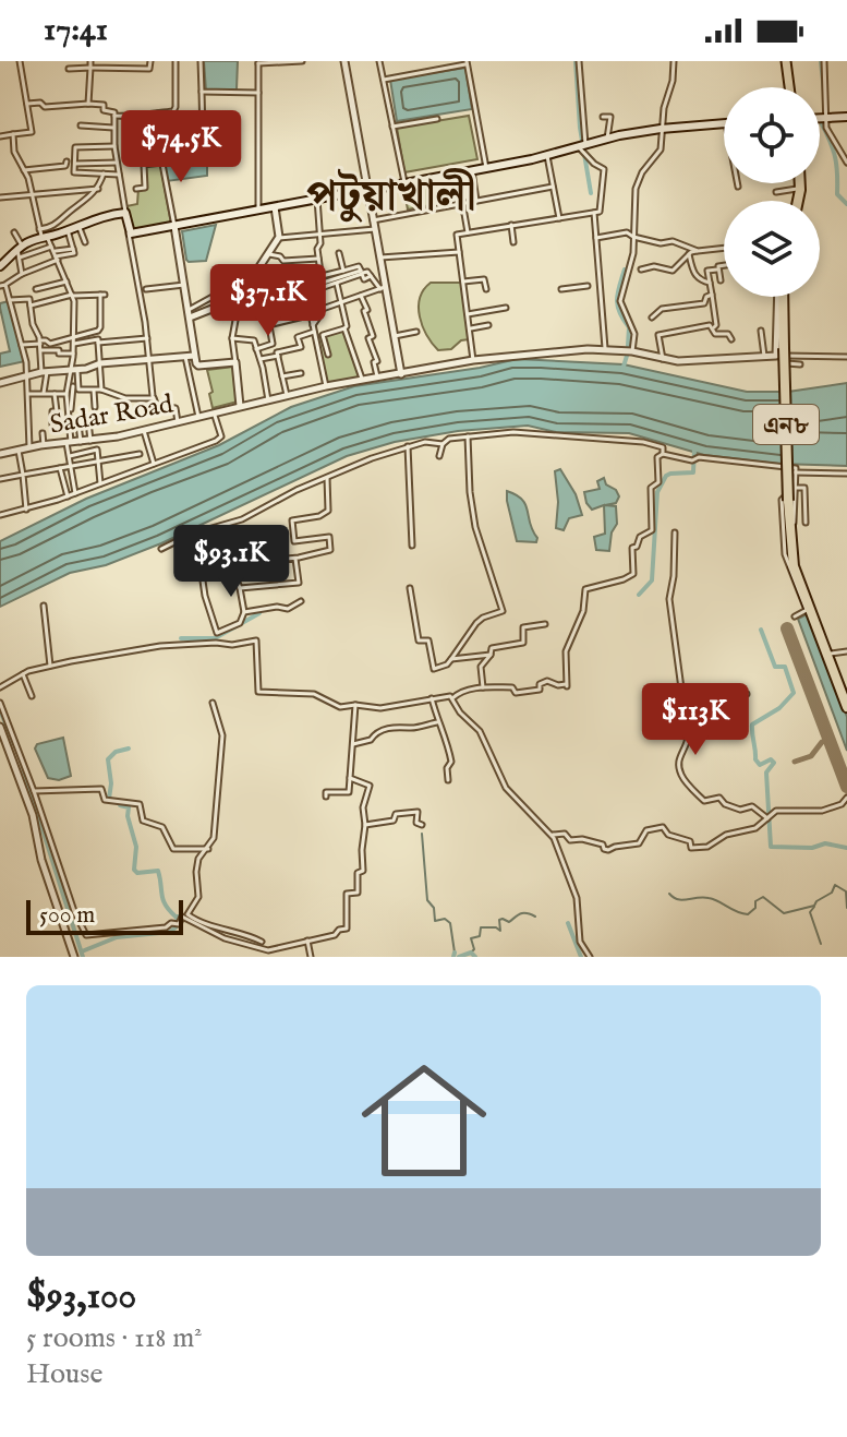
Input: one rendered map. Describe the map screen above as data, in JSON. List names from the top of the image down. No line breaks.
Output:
{"streets":{"highway":["এন৮"],"street":["Sadar Road"]},"crossings":[["Sadar Road","এন৮"]],"districts":["পটুয়াখালী"],"scale_bar":"500 m","page":{"status":"17:41","price":["$74.5K","$37.1K","$93.1K","$113K"],"scale":"500 m","list":[{"name":"$93,100","note":"5 rooms · 118 m² · House"}]}}
